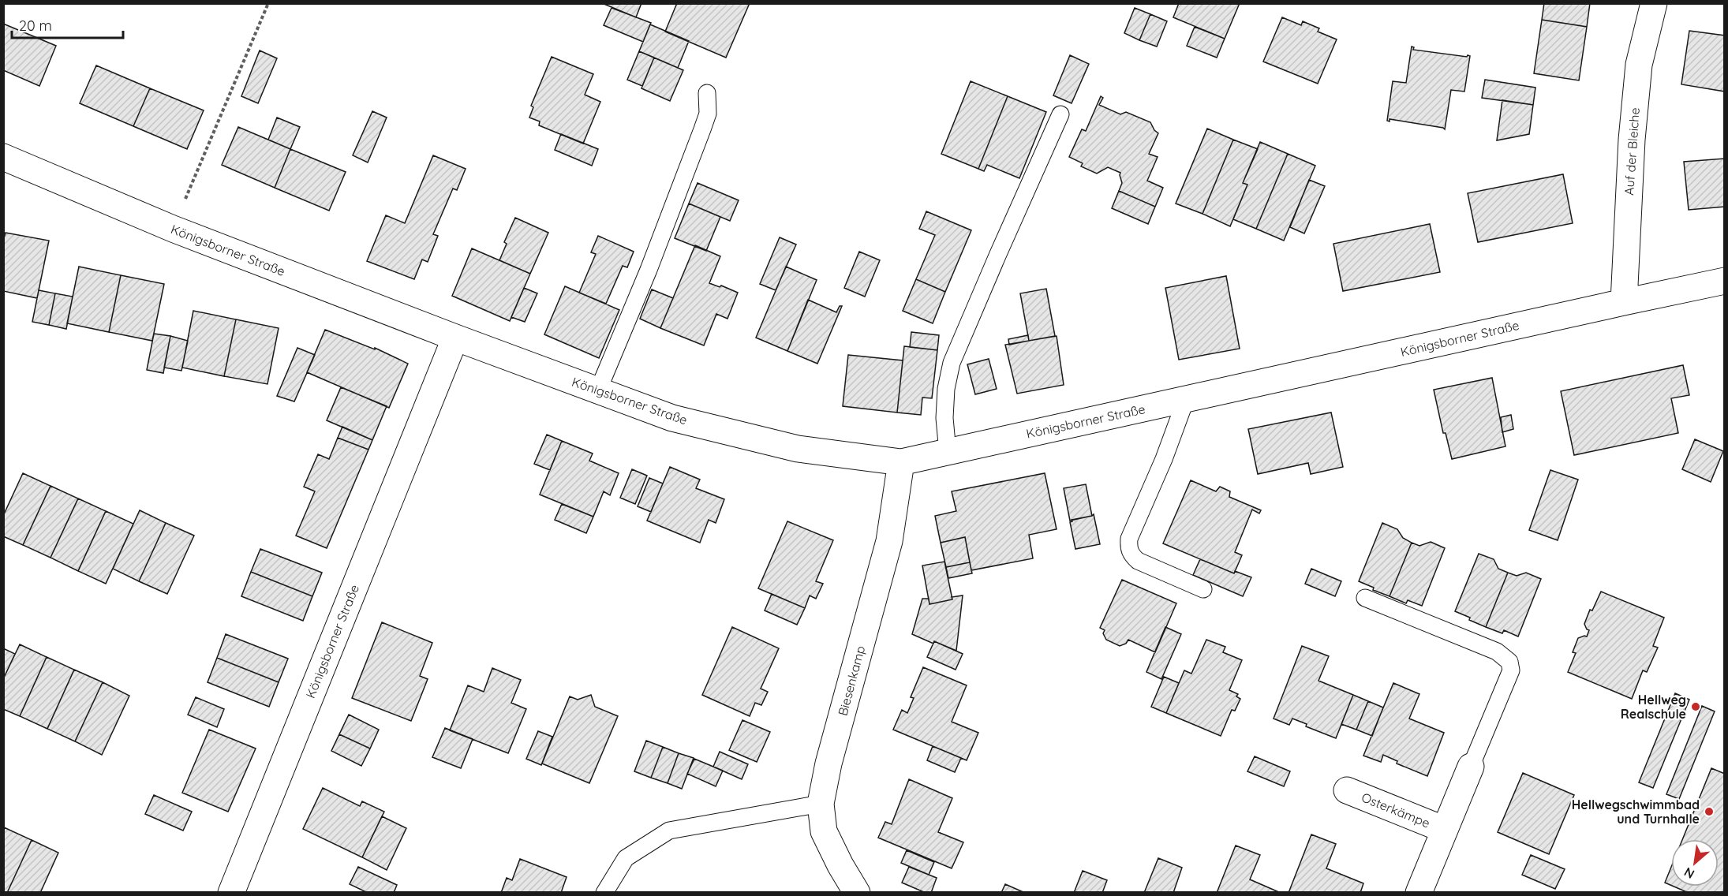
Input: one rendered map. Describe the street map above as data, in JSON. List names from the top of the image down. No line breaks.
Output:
{"streets":{"street":["Auf der Bleiche","Königsborner Straße","Biesenkamp","Osterkämpe"]},"crossings":[["Auf der Bleiche","Königsborner Straße"],["Königsborner Straße","Biesenkamp"]],"places":["Hellweg Realschule","Hellwegschwimmbad und Turnhalle"],"scale_bar":"20 m","north":"bottom left"}
